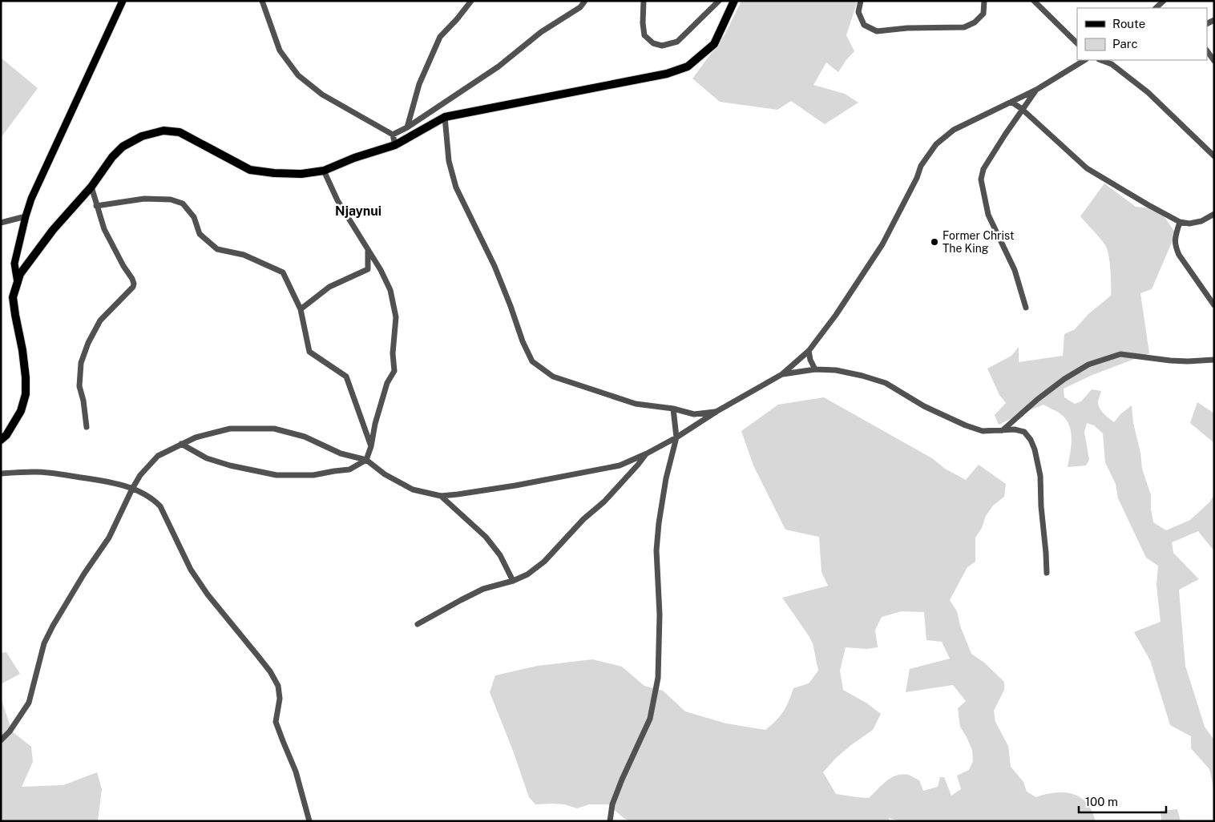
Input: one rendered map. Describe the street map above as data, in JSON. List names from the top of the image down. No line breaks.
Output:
{"districts":["Njaynui"],"places":["Former Christ The King"],"legend":["Route","Parc"],"scale_bar":"100 m"}
